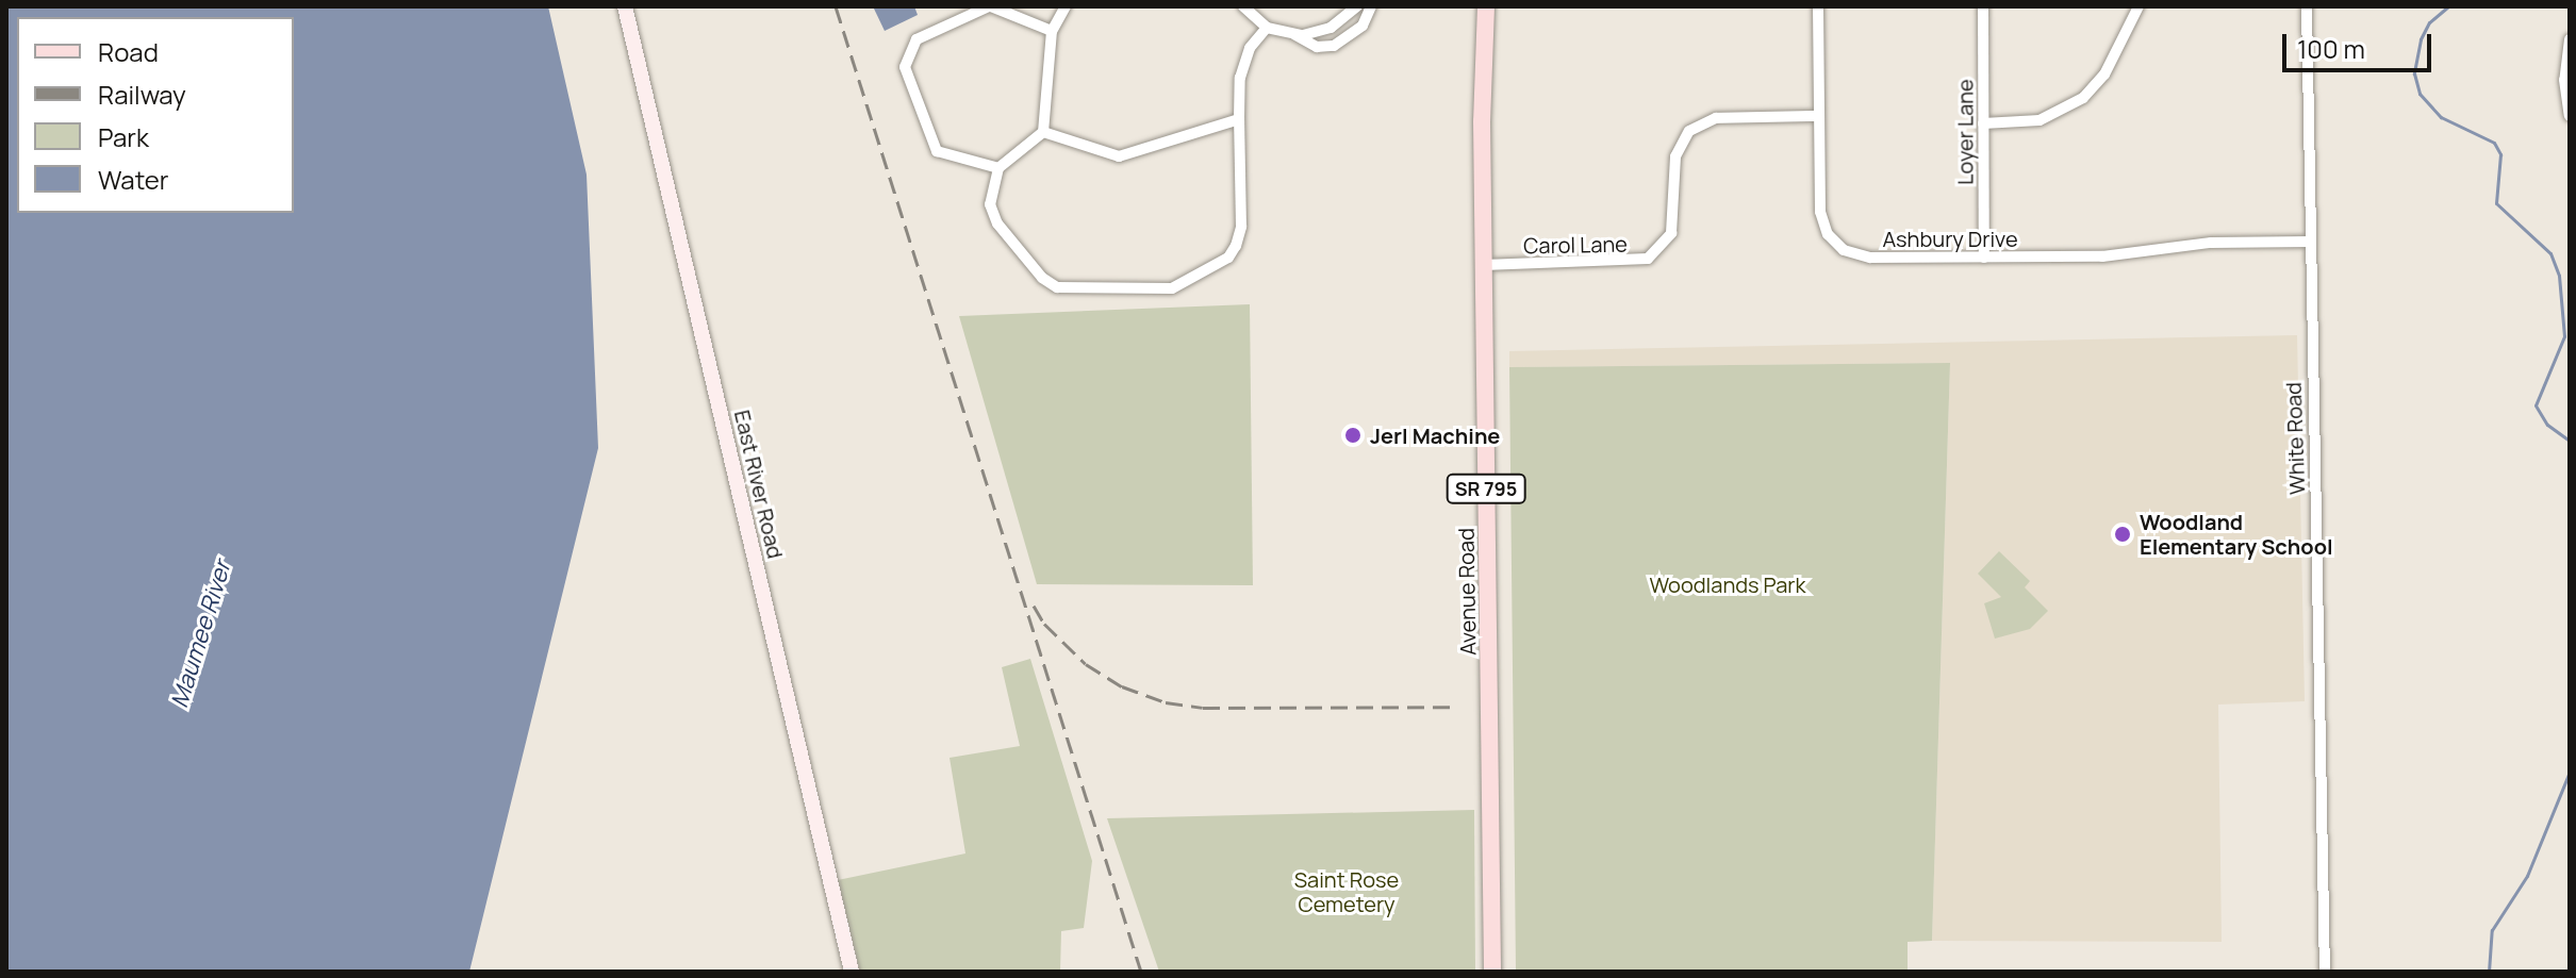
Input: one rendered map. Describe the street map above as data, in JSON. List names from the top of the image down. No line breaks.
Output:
{"streets":{"main road":["East River Road","SR 795","Avenue Road"],"street":["Loyer Lane","Ashbury Drive","Carol Lane","White Road"]},"crossings":[["Loyer Lane","Ashbury Drive"],["Ashbury Drive","Carol Lane"],["Ashbury Drive","White Road"],["Carol Lane","Avenue Road"]],"water":["Maumee River"],"parks":["Woodlands Park","Saint Rose Cemetery"],"places":["Jerl Machine","Woodland Elementary School"],"legend":["Road","Railway","Park","Water"],"scale_bar":"100 m"}
